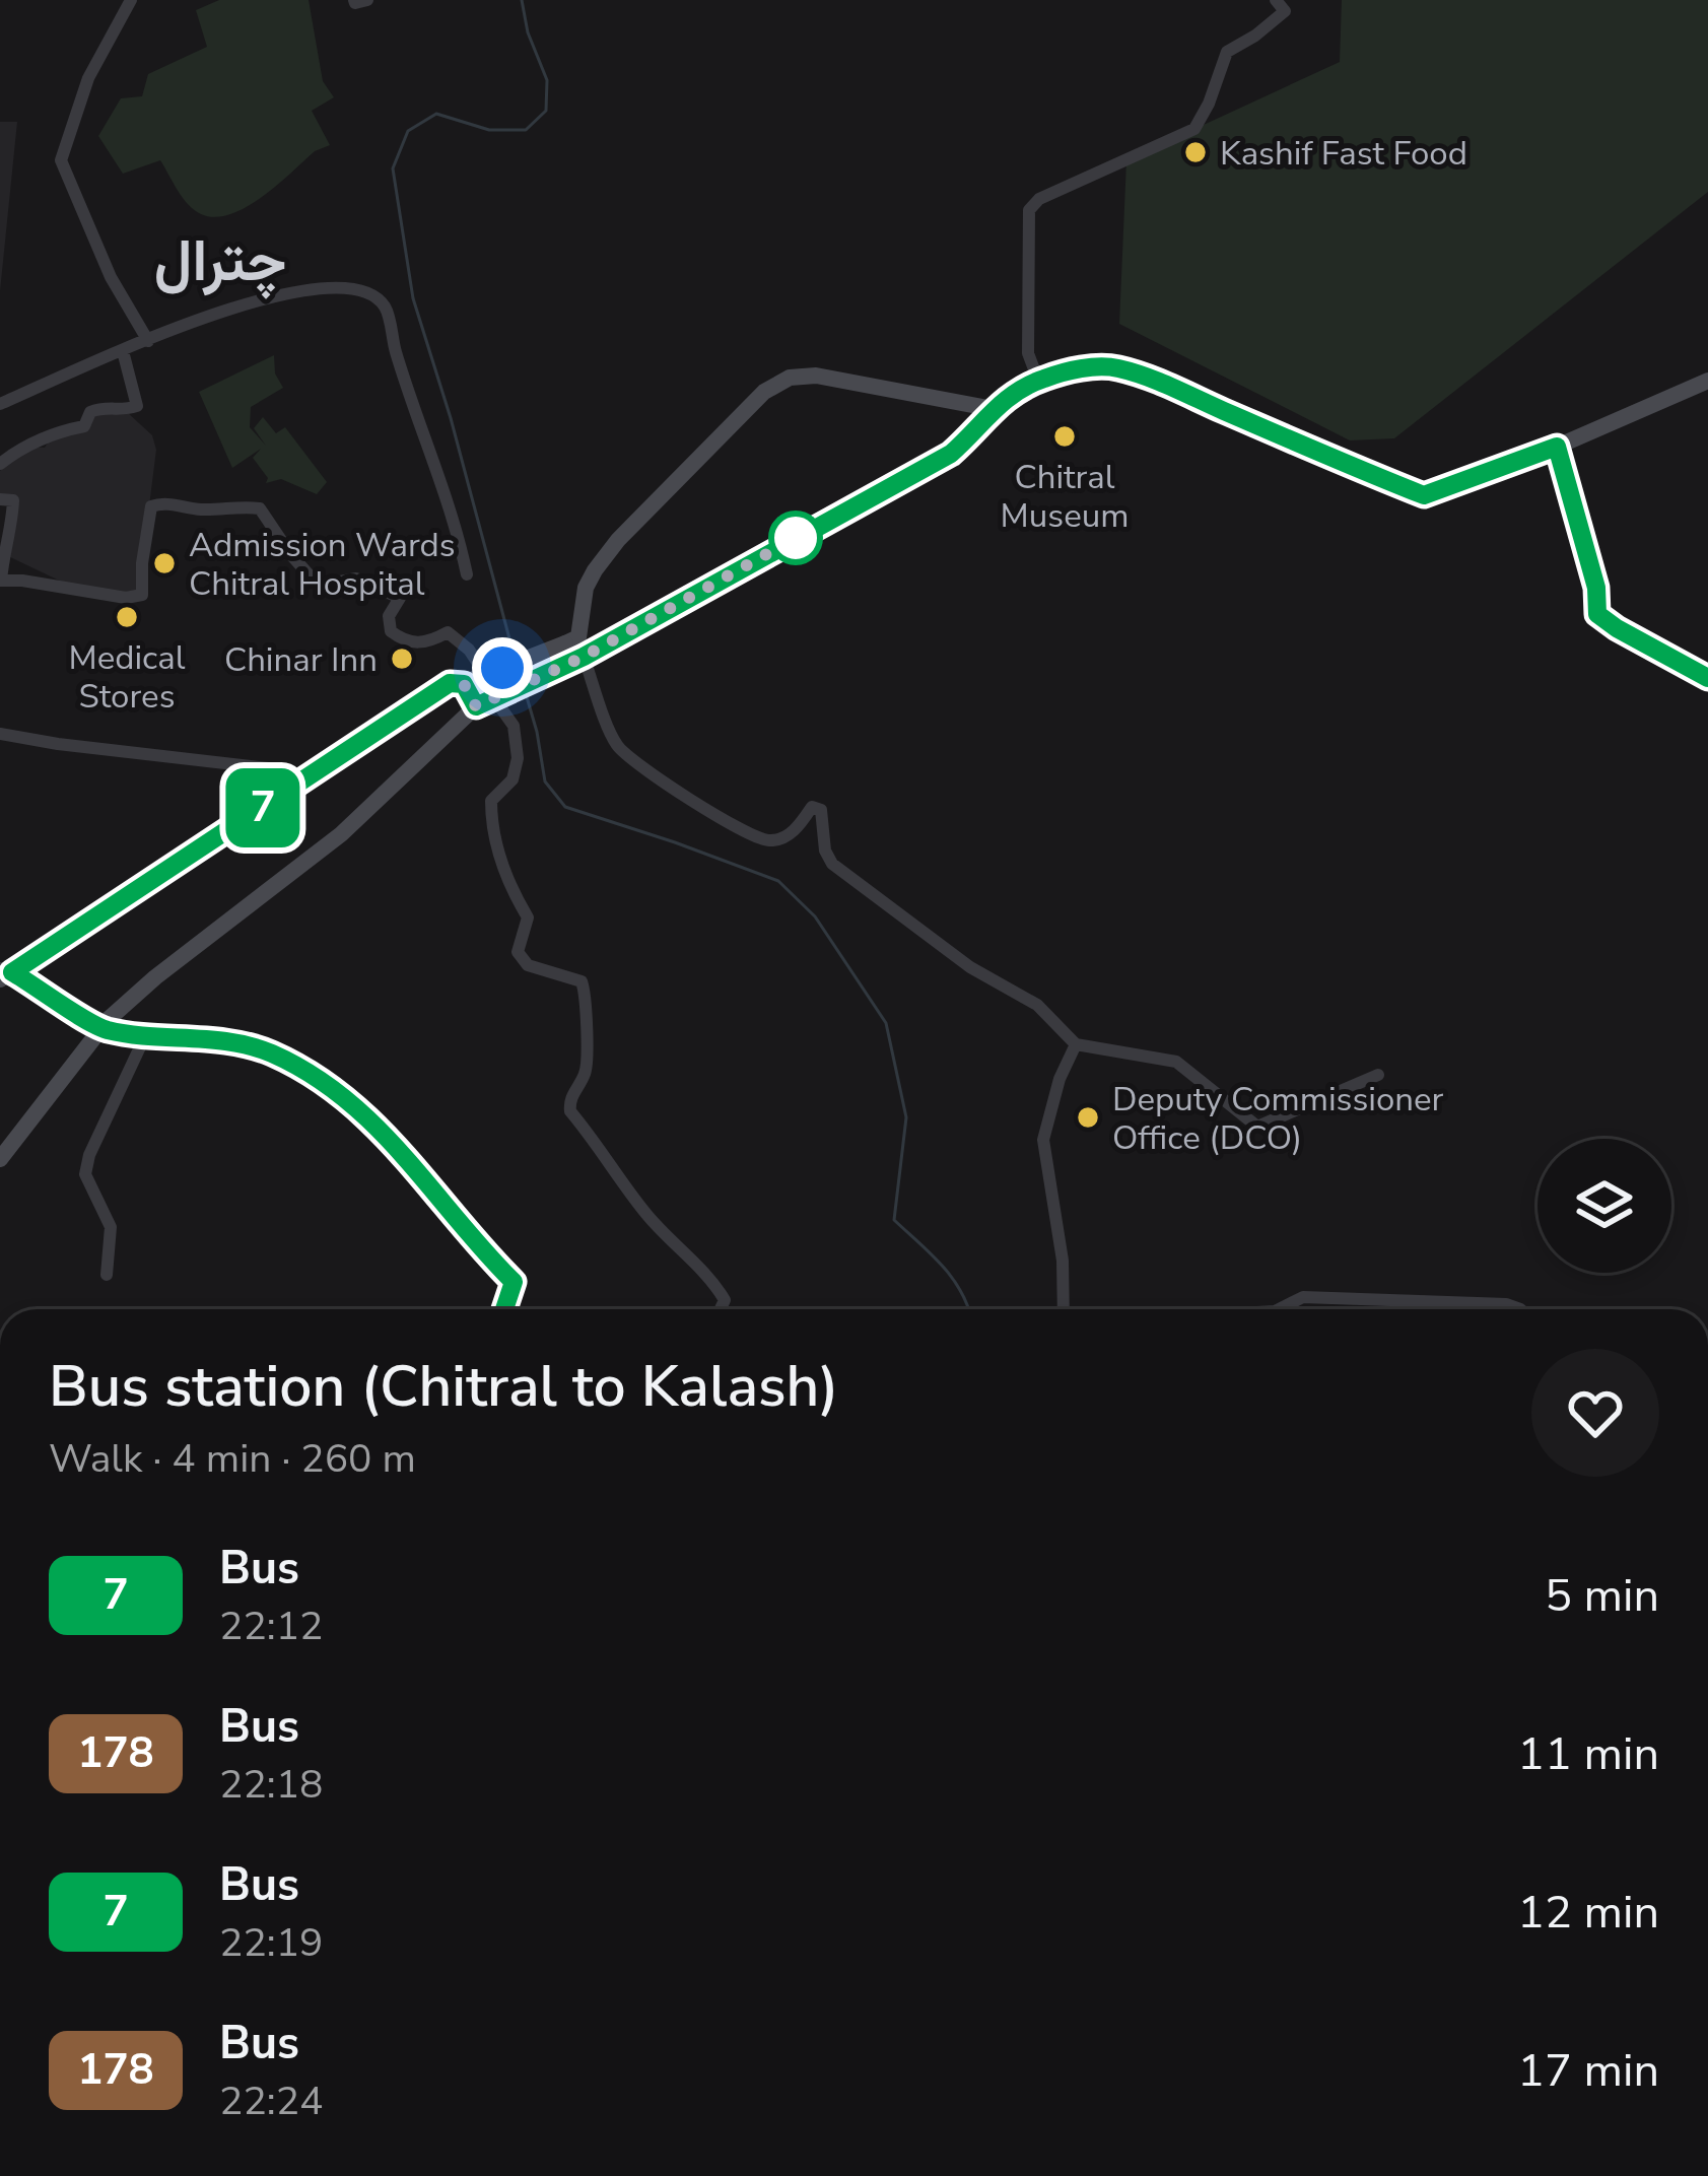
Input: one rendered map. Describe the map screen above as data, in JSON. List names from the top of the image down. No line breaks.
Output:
{"districts":["چترال"],"places":["Kashif Fast Food","Chitral Museum","Admission Wards Chitral Hospital","Medical Stores","Chinar Inn","Deputy Commissioner Office (DCO)"],"lines":["bus line 7"],"page":{"on_map":"7","heading":["Bus station (Chitral to Kalash)","Walk · 4 min · 260 m"],"list":[{"mark":"7","name":"Bus","note":"22:12","value":"5 min"},{"mark":"178","name":"Bus","note":"22:18","value":"11 min"},{"mark":"7","name":"Bus","note":"22:19","value":"12 min"},{"mark":"178","name":"Bus","note":"22:24","value":"17 min"}]}}
